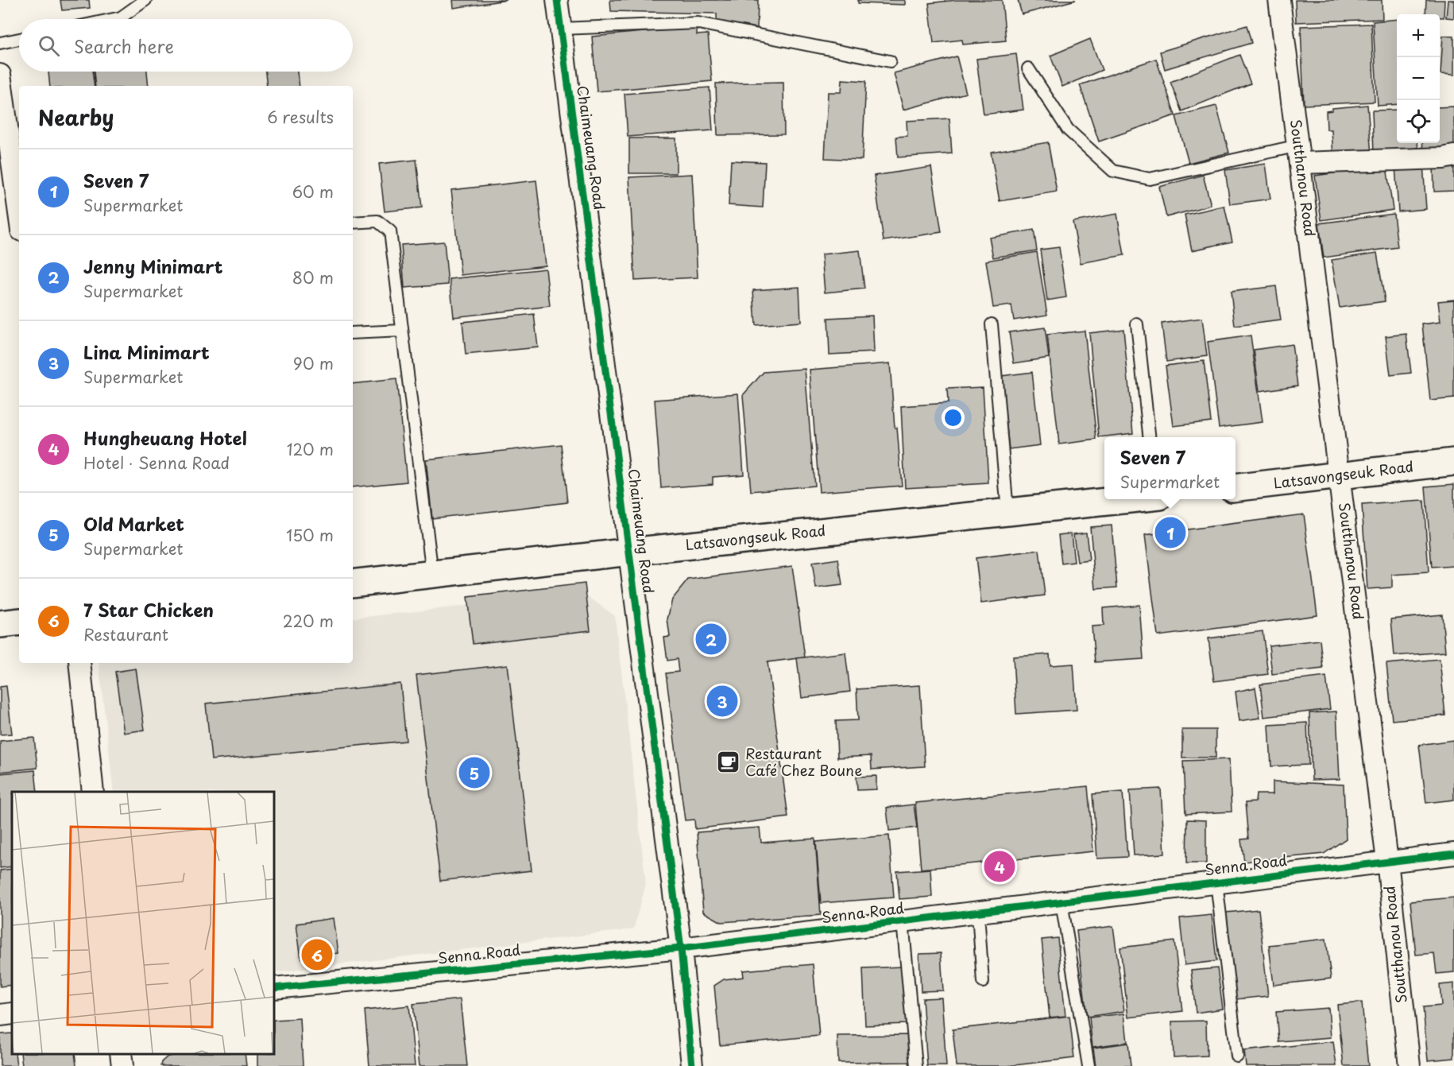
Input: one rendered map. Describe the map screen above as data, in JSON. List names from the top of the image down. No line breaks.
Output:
{"streets":{"street":["Chaimeuang Road","Soutthanou Road","Latsavongseuk Road","Senna Road"]},"crossings":[["Chaimeuang Road","Latsavongseuk Road"],["Chaimeuang Road","Senna Road"],["Soutthanou Road","Latsavongseuk Road"],["Soutthanou Road","Senna Road"]],"places":{"cafe":["Restaurant Café Chez Boune"]},"page":{"map_buttons":["+","−"],"search":"Search here","heading":["Nearby","6 results"],"list":[{"mark":"1","name":"Seven 7","note":"Supermarket","value":"60 m"},{"mark":"2","name":"Jenny Minimart","note":"Supermarket","value":"80 m"},{"mark":"3","name":"Lina Minimart","note":"Supermarket","value":"90 m"},{"mark":"4","name":"Hungheuang Hotel","note":"Hotel · Senna Road","value":"120 m"},{"mark":"5","name":"Old Market","note":"Supermarket","value":"150 m"},{"mark":"6","name":"7 Star Chicken","note":"Restaurant","value":"220 m"}],"popup":["Seven 7","Supermarket"],"pins":["1","2","3","5","4","6"]}}
